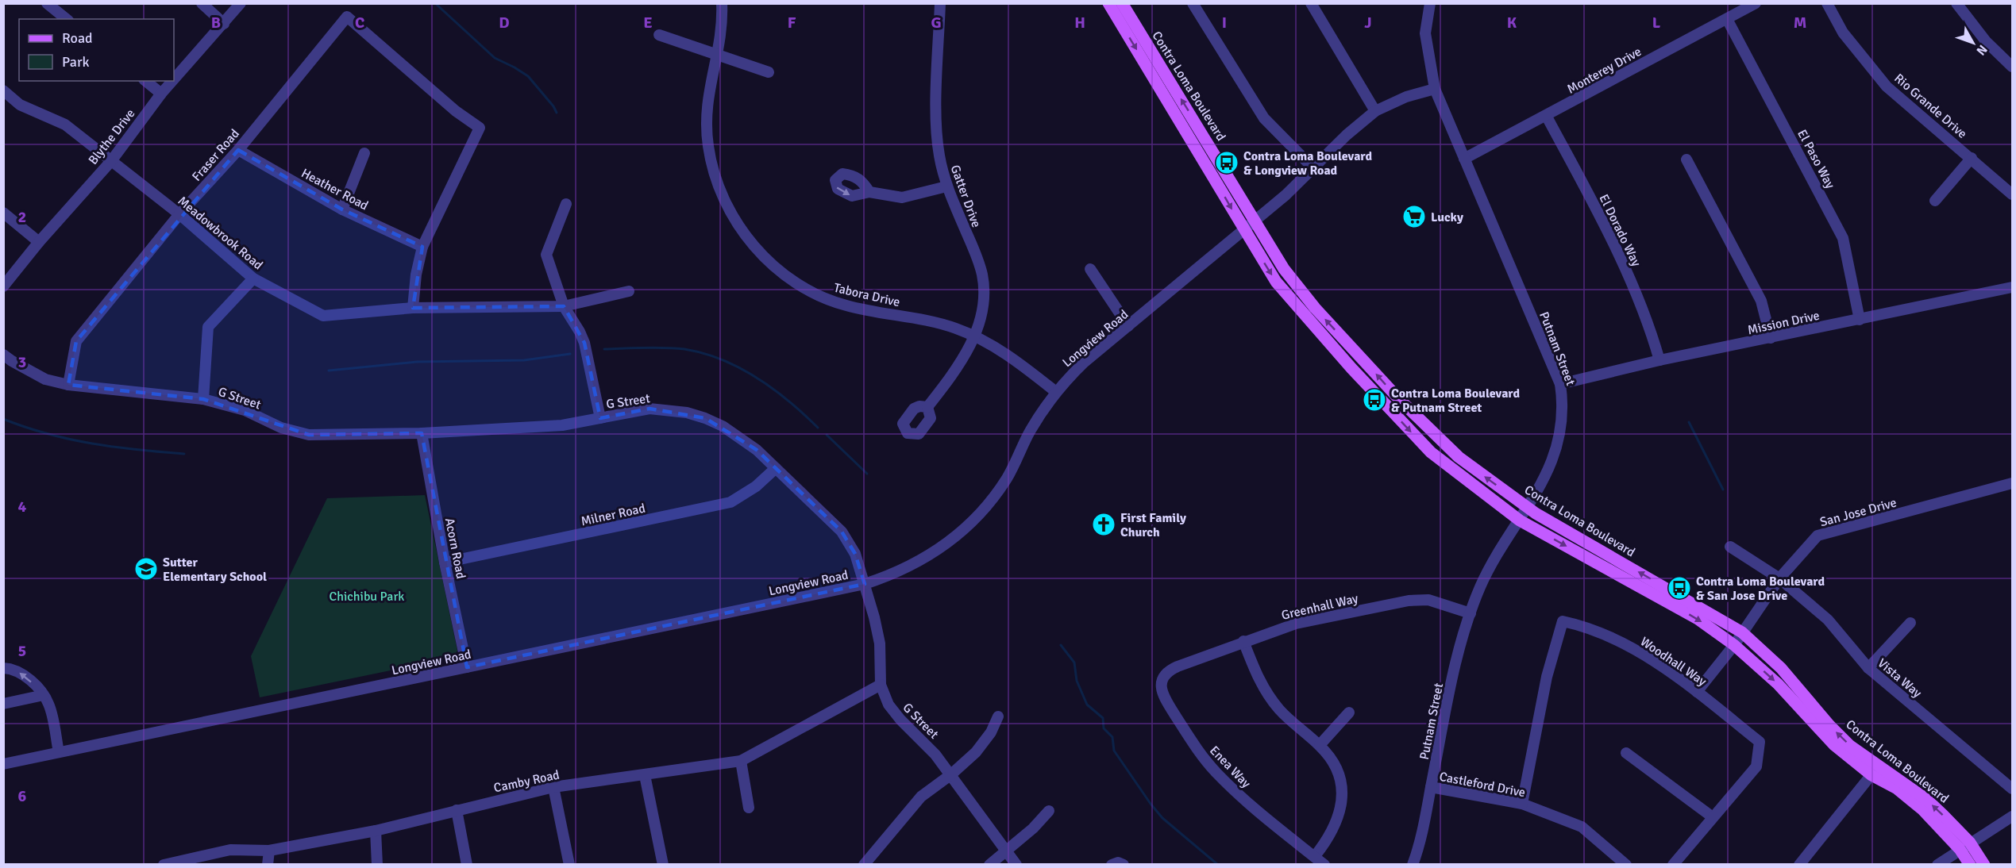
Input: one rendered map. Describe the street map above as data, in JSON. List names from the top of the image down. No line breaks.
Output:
{"streets":{"main road":["Contra Loma Boulevard"],"street":["Monterey Drive","Rio Grande Drive","Blythe Drive","Fraser Road","El Paso Way","Heather Road","Gatter Drive","El Dorado Way","Meadowbrook Road","Tabora Drive","Mission Drive","Longview Road","Putnam Street","G Street","San Jose Drive","Milner Road","Acorn Road","Greenhall Way","Woodhall Way","Vista Way","Enea Way","Camby Road","Castleford Drive"]},"crossings":[["Monterey Drive","El Paso Way"],["Monterey Drive","El Dorado Way"],["Monterey Drive","Putnam Street"],["Contra Loma Boulevard","Longview Road"],["Contra Loma Boulevard","Putnam Street"],["Contra Loma Boulevard","San Jose Drive"],["Blythe Drive","Meadowbrook Road"],["Fraser Road","Heather Road"],["Fraser Road","Meadowbrook Road"],["Fraser Road","G Street"],["El Paso Way","Mission Drive"],["Gatter Drive","Tabora Drive"],["El Dorado Way","Mission Drive"],["Tabora Drive","Longview Road"],["Mission Drive","Putnam Street"],["Longview Road","Putnam Street"],["Longview Road","G Street"],["Longview Road","Acorn Road"],["Putnam Street","Greenhall Way"],["Putnam Street","Castleford Drive"],["G Street","Milner Road"],["G Street","Acorn Road"],["G Street","Camby Road"],["San Jose Drive","Woodhall Way"],["San Jose Drive","Vista Way"],["Milner Road","Acorn Road"],["Greenhall Way","Enea Way"],["Woodhall Way","Castleford Drive"]],"parks":["Chichibu Park"],"places":{"bus stop":["Contra Loma Boulevard & Longview Road","Contra Loma Boulevard & Putnam Street","Contra Loma Boulevard & San Jose Drive"],"supermarket":["Lucky"],"church":["First Family Church"],"school or university":["Sutter Elementary School"]},"legend":["Road","Park"],"north":"bottom right","grid":{"columns":["B","C","D","E","F","G","H","I","J","K","L","M"],"rows":["2","3","4","5","6"]}}
